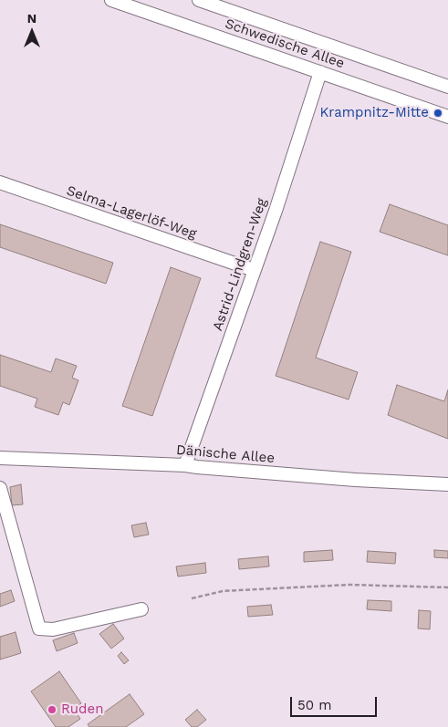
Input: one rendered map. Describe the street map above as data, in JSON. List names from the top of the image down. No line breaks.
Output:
{"streets":{"street":["Schwedische Allee","Selma-Lagerlöf-Weg","Astrid-Lindgren-Weg","Dänische Allee"]},"crossings":[["Schwedische Allee","Astrid-Lindgren-Weg"],["Selma-Lagerlöf-Weg","Astrid-Lindgren-Weg"],["Astrid-Lindgren-Weg","Dänische Allee"]],"places":["Krampnitz-Mitte","Ruden"],"scale_bar":"50 m","north":"top"}
